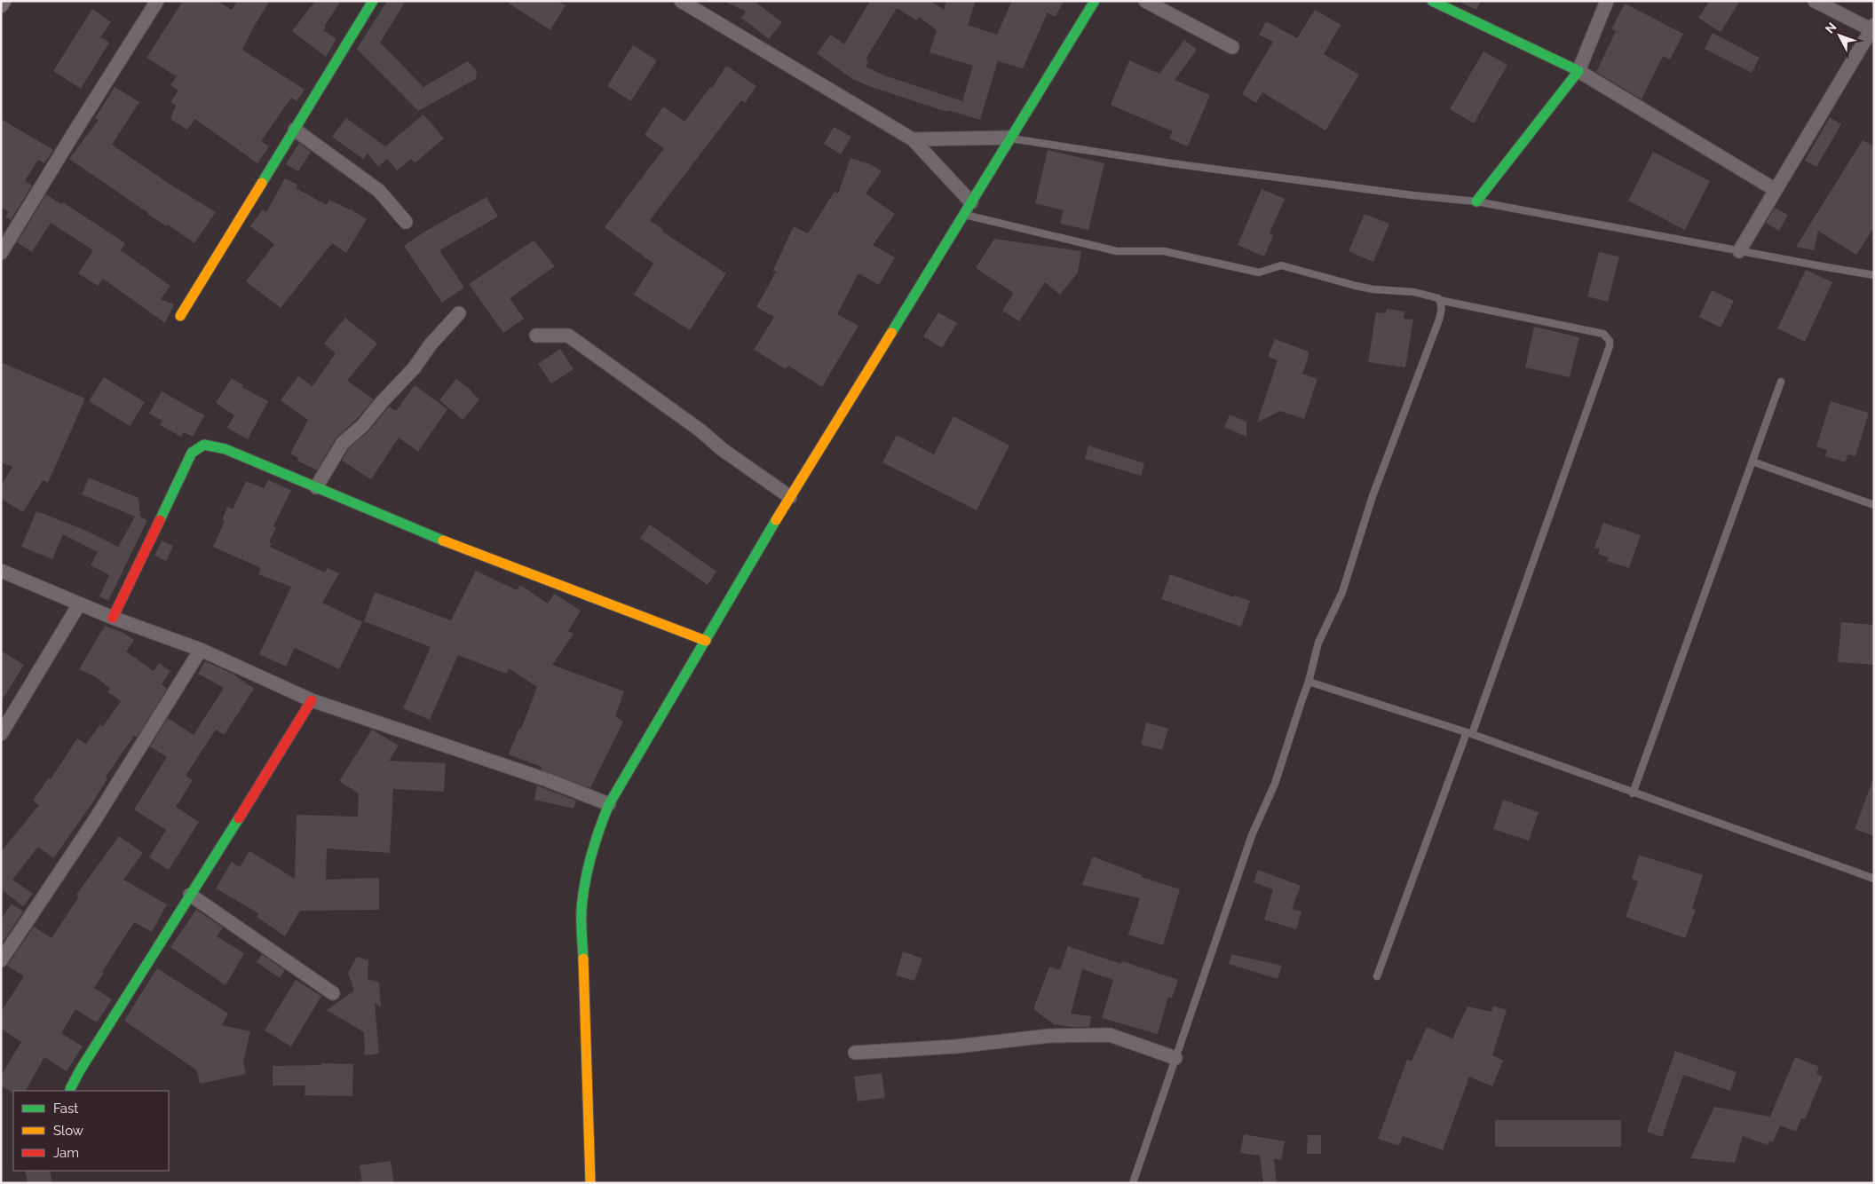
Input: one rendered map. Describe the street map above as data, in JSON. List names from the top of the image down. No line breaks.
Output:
{"legend":["Fast","Slow","Jam"],"north":"top left"}
